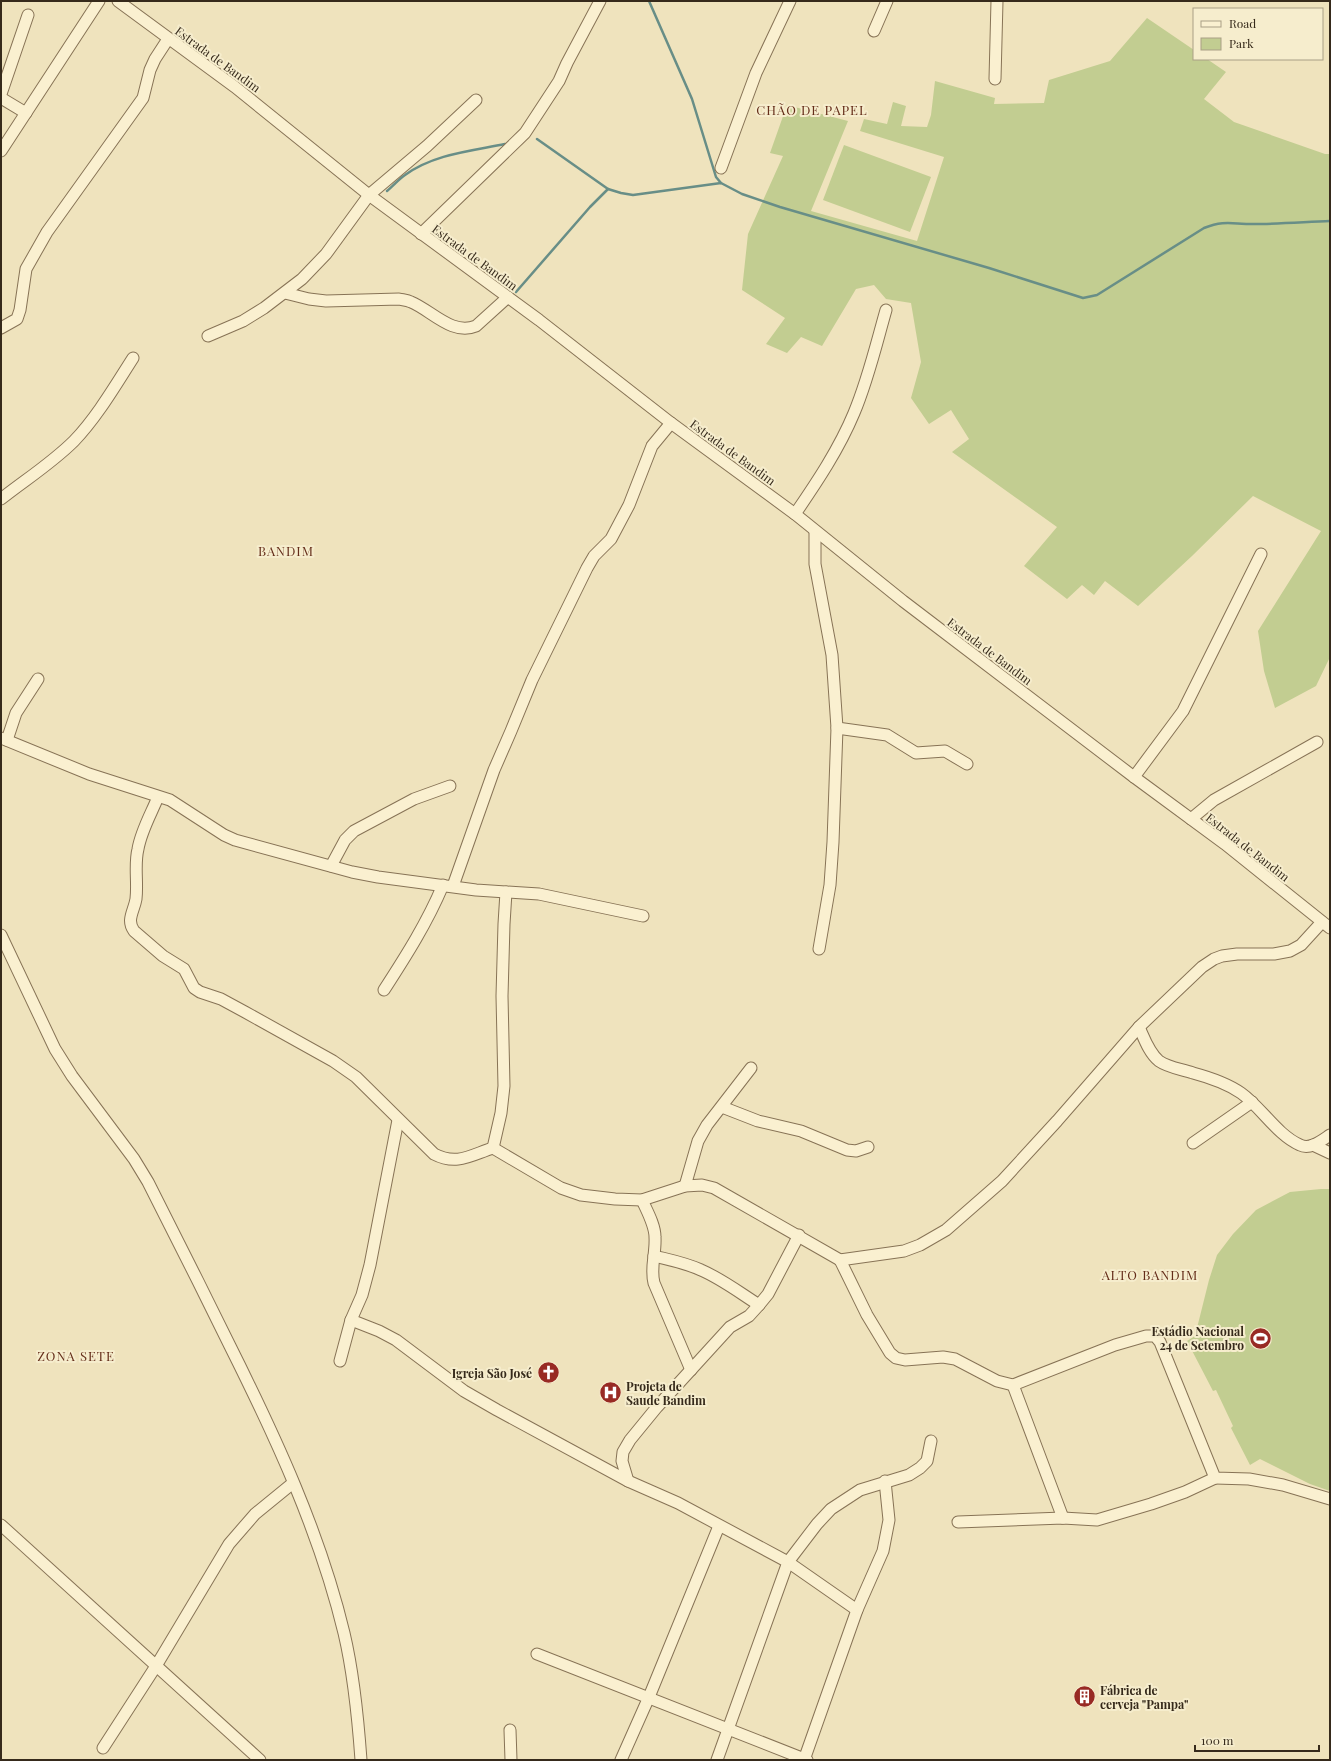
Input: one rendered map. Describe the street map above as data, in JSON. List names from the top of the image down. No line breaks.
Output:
{"streets":{"street":["Estrada de Bandim"]},"districts":["CHÃO DE PAPEL","BANDIM","ALTO BANDIM","ZONA SETE"],"places":{"sports":["Estádio Nacional 24 de Setembro"],"church":["Igreja São José"],"hospital":["Projeta de Saude Bandim"],"building":["Fábrica de cerveja \"Pampa\""]},"legend":["Road","Park"],"scale_bar":"100 m"}
